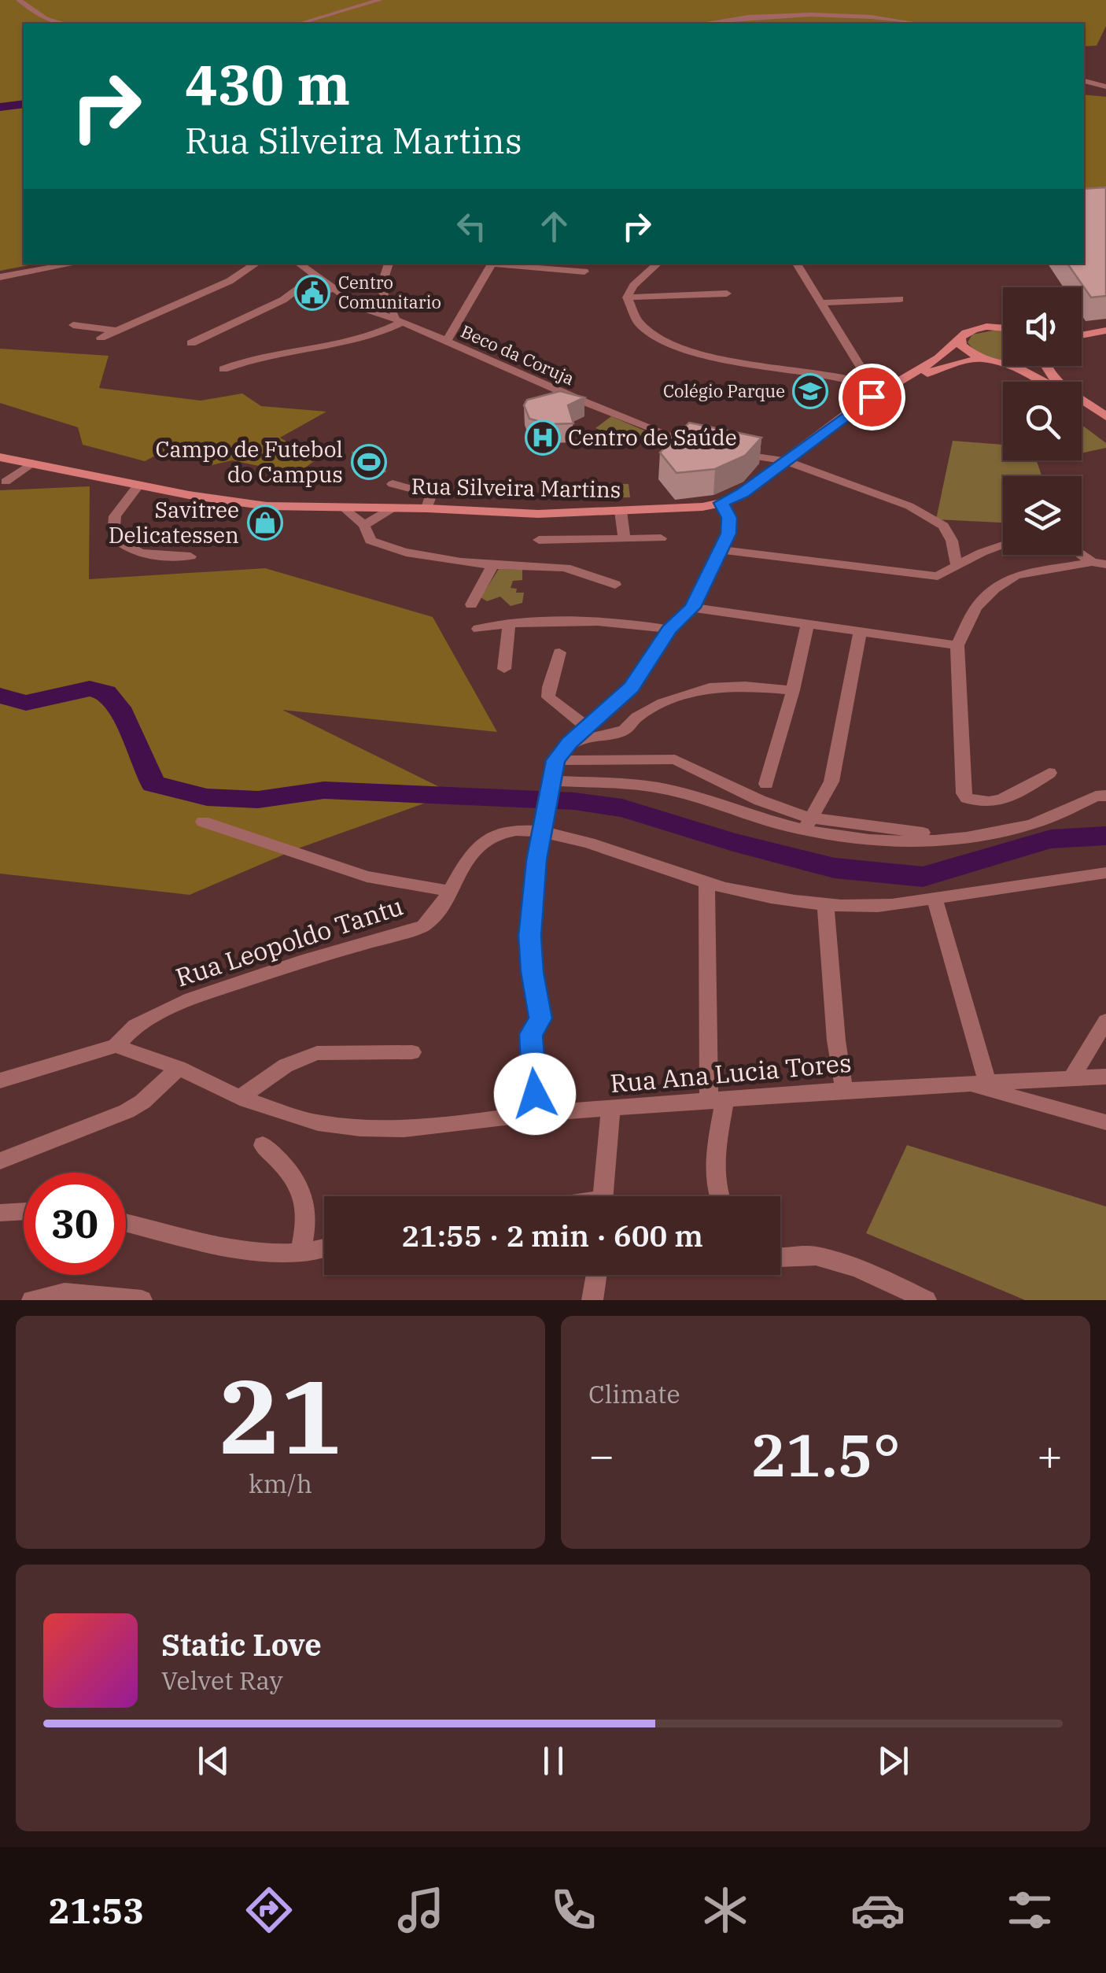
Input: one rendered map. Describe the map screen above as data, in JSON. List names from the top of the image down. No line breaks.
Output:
{"streets":{"main road":["Rua Silveira Martins"],"street":["Beco da Coruja","Rua Leopoldo Tantu","Rua Ana Lucia Tores"]},"crossings":[["Rua Leopoldo Tantu","Rua Ana Lucia Tores"]],"places":{"public building":["Centro Comunitario"],"school or university":["Colégio Parque"],"hospital":["Centro de Saúde"],"sports":["Campo de Futebol do Campus"],"shop":["Savitree Delicatessen"]},"page":{"turn":["430 m","Rua Silveira Martins"],"limit":"30","trip":"21:55 · 2 min · 600 m","tile":[["21","km/h"],"Climate"],"heat":["−","21.5°","+"],"song":["Static Love","Velvet Ray"],"tabs":"21:53"}}
